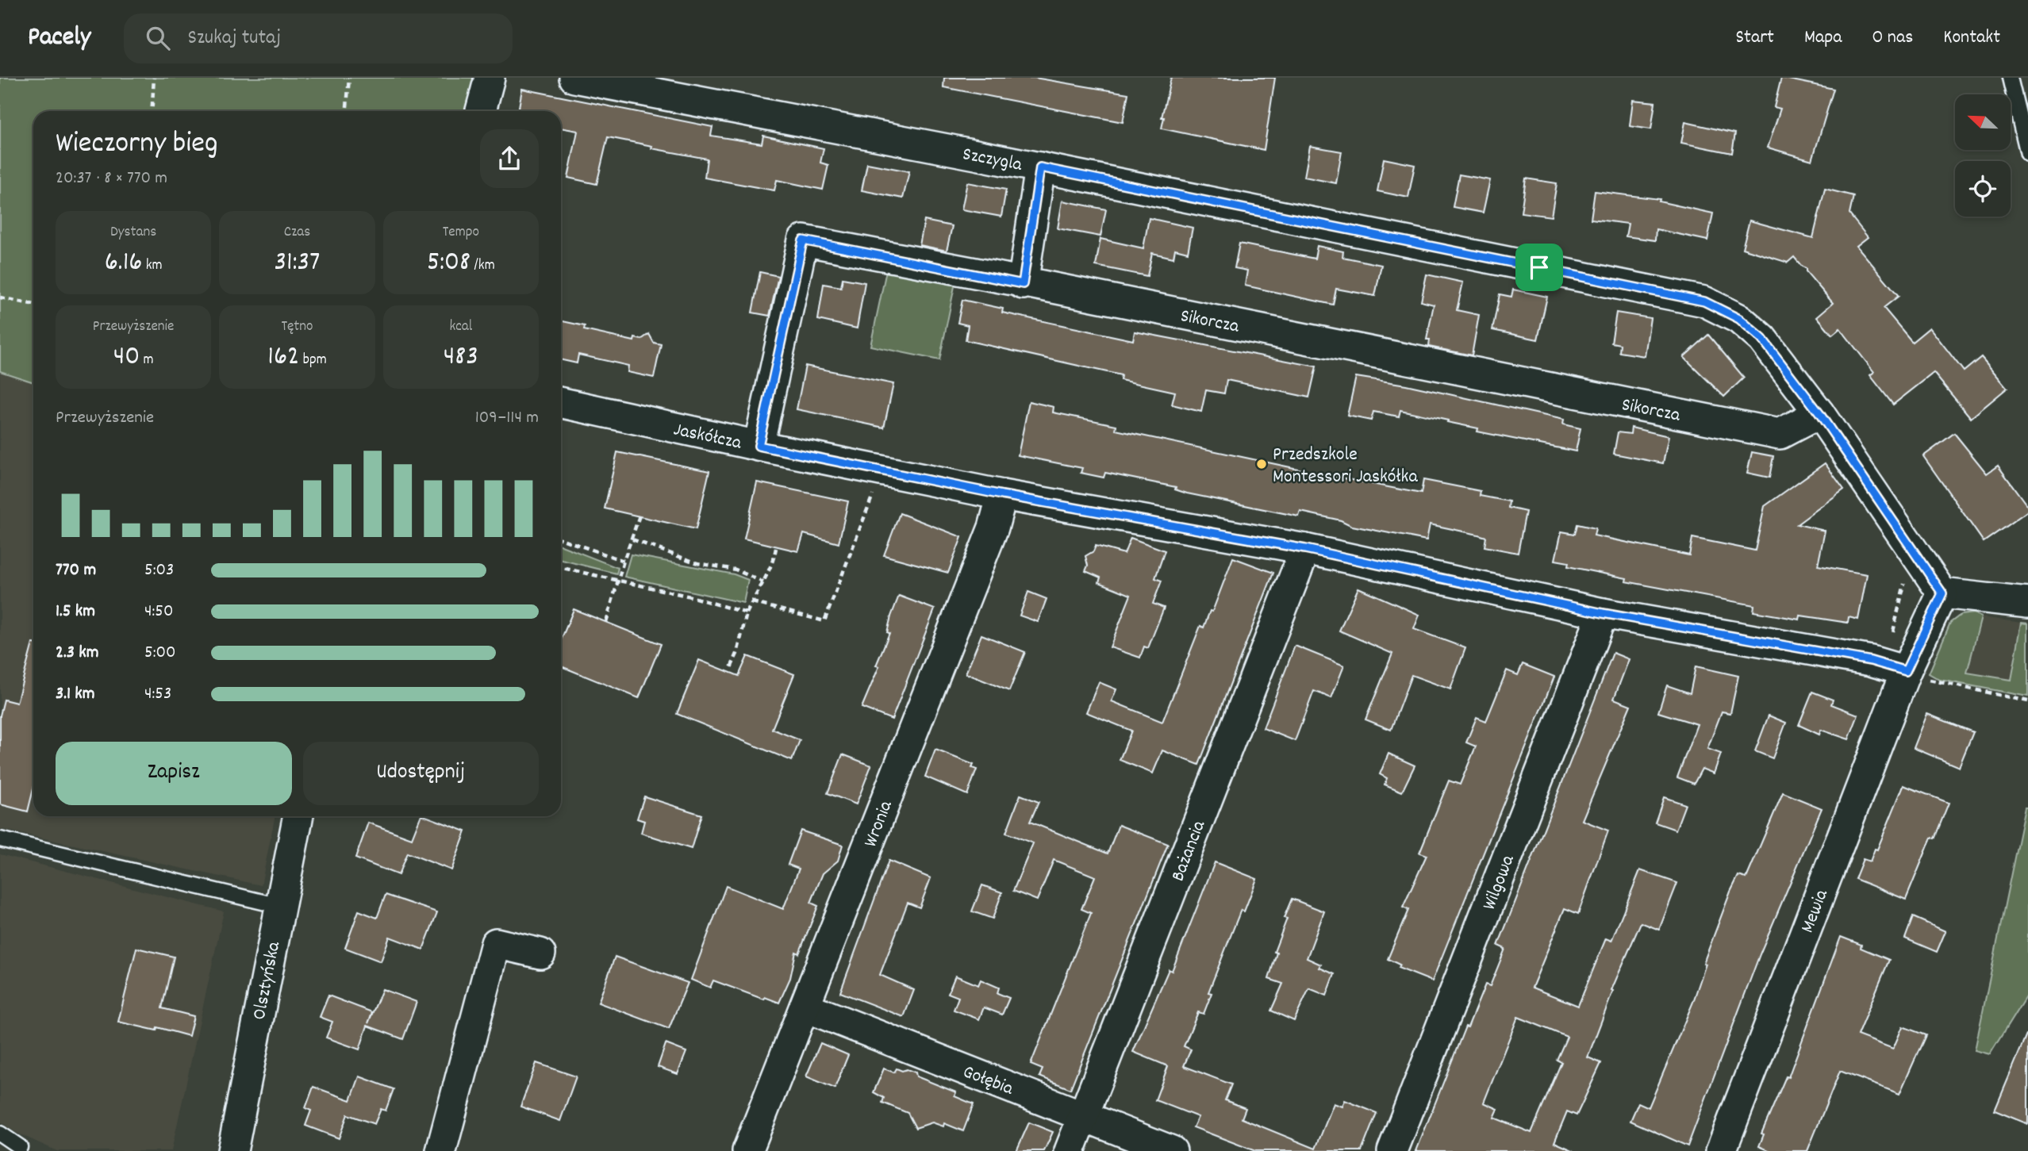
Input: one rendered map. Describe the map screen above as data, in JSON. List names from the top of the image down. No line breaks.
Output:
{"streets":{"street":["Szczygla","Sikorcza","Jaskółcza","Wronia","Bażancia","Wilgowa","Mewia","Olsztyńska","Gołębia"]},"crossings":[["Szczygla","Sikorcza"],["Sikorcza","Jaskółcza"],["Jaskółcza","Wronia"],["Jaskółcza","Bażancia"],["Jaskółcza","Wilgowa"],["Jaskółcza","Mewia"],["Wronia","Gołębia"],["Bażancia","Gołębia"]],"places":["Przedszkole Montessori Jaskółka"],"north":"top left","page":{"header":"Pacely","search":"Szukaj tutaj","nav":["Start","Mapa","O nas","Kontakt"],"heading":["Wieczorny bieg","20:37 · 8 × 770 m"],"stats":[["Dystans","6.16 km"],["Czas","31:37"],["Tempo","5:08 /km"],["Przewyższenie","40 m"],["Tętno","162 bpm"],["kcal","483"]],"chart":["Przewyższenie","109–114 m"],"list":[{"name":"770 m","note":"5:03"},{"name":"1.5 km","note":"4:50"},{"name":"2.3 km","note":"5:00"},{"name":"3.1 km","note":"4:53"}],"buttons":["Zapisz","Udostępnij"]}}
